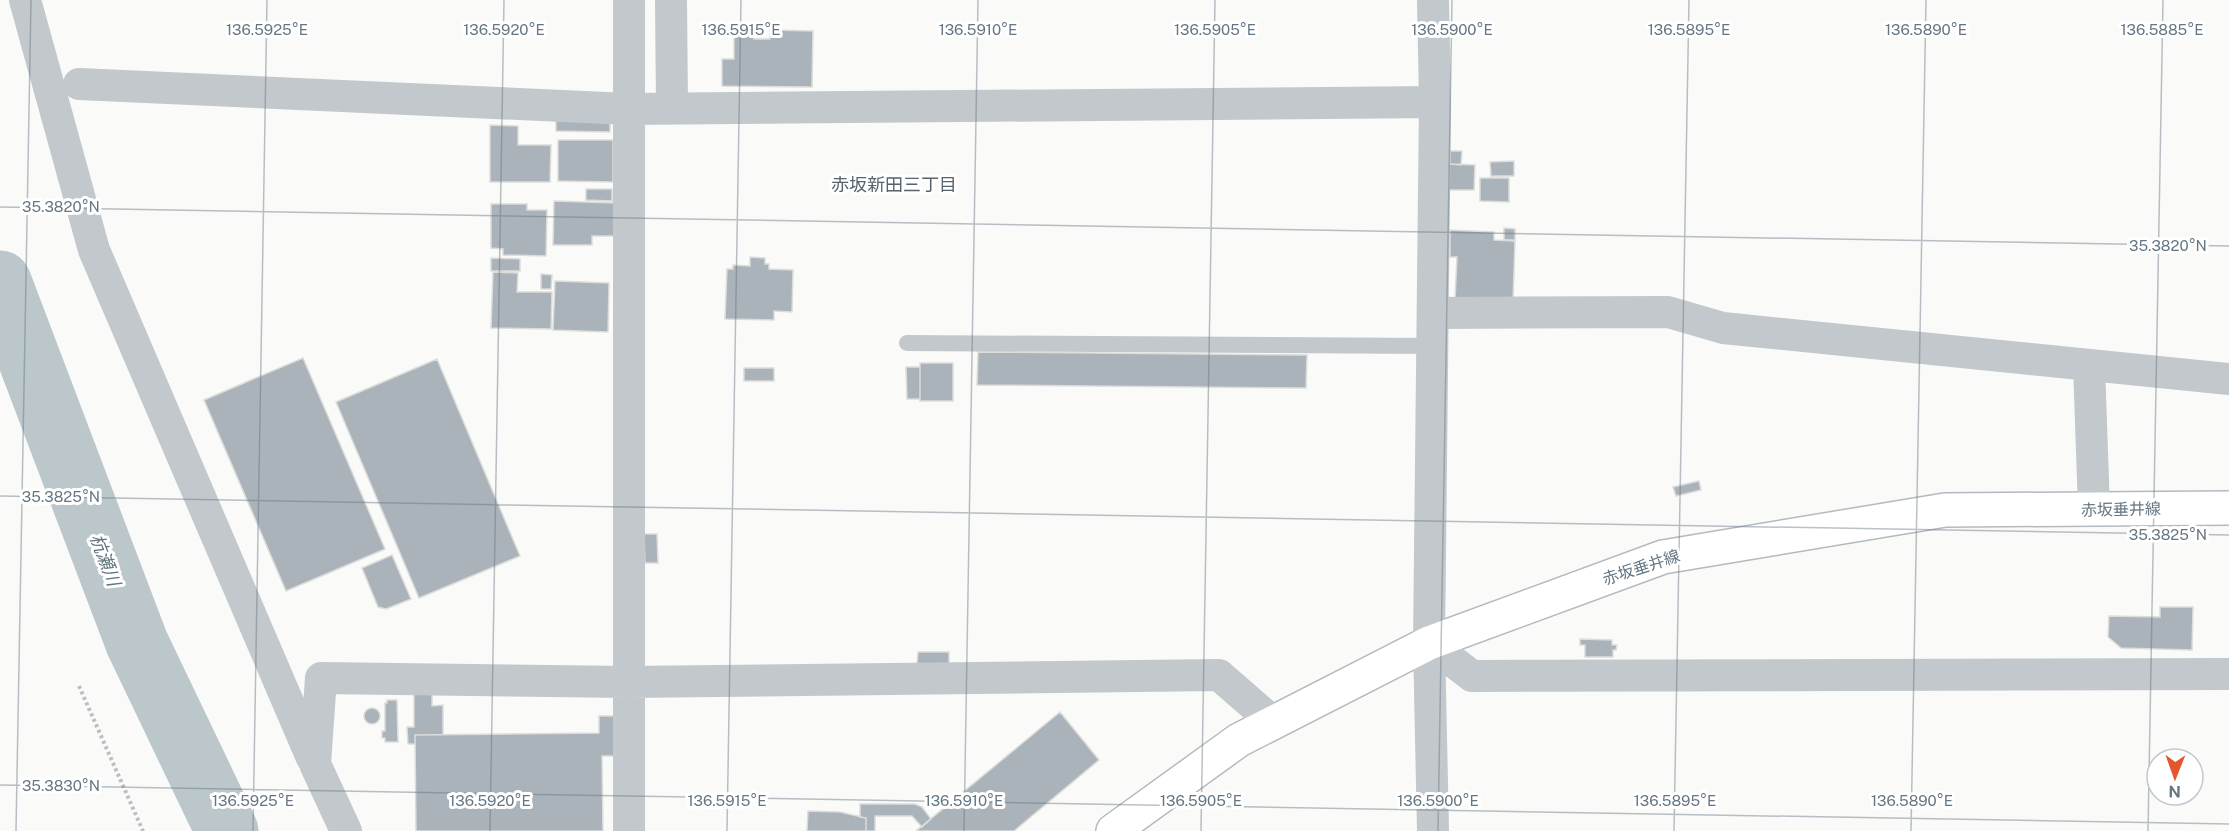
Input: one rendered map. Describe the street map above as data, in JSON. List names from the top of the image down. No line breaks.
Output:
{"streets":{"main road":["赤坂垂井線"]},"districts":["赤坂新田三丁目"],"water":["杭瀬川"],"north":"bottom","coordinates":["136.5925°E","136.5920°E","136.5915°E","136.5910°E","136.5905°E","136.5900°E","136.5895°E","136.5890°E","136.5885°E","35.3820°N","35.3825°N","35.3830°N"]}
